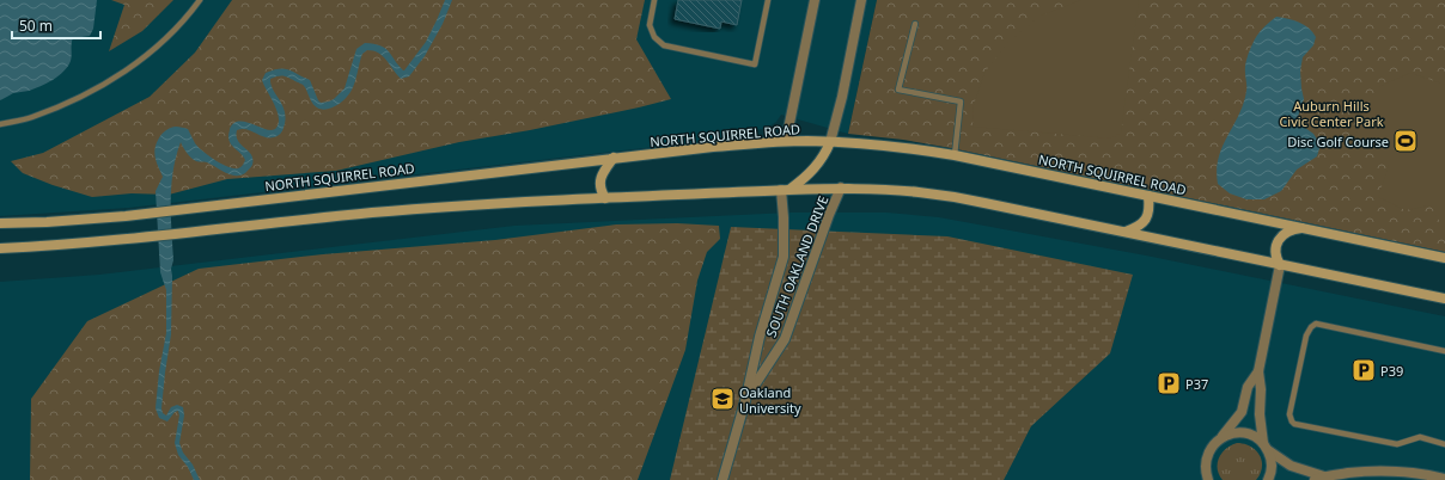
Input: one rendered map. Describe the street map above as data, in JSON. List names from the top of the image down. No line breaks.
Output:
{"streets":{"main road":["NORTH SQUIRREL ROAD"],"street":["SOUTH OAKLAND DRIVE"]},"parks":["Auburn Hills Civic Center Park"],"places":{"sports":["Disc Golf Course"],"parking":["P39","P37"],"school or university":["Oakland University"]},"scale_bar":"50 m"}
